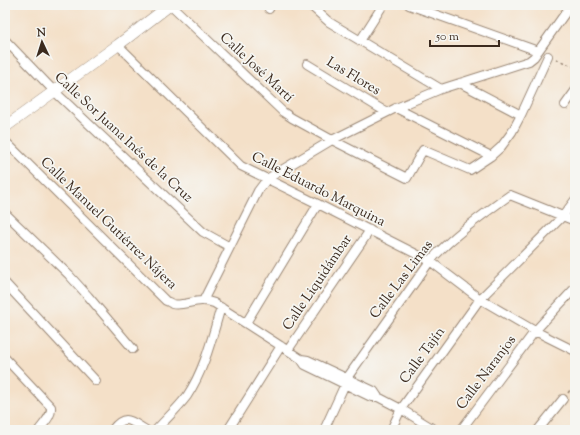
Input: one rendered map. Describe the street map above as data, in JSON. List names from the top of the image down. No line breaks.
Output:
{"streets":{"street":["Calle José Martí","Las Flores","Calle Sor Juana Inés de la Cruz","Calle Eduardo Marquina","Calle Manuel Gutiérrez Nájera","Calle Las Limas","Calle Liquidámbar","Calle Tajín","Calle Naranjos"]},"crossings":[["Calle Eduardo Marquina","Calle Las Limas"],["Calle Eduardo Marquina","Calle Liquidámbar"],["Calle Eduardo Marquina","Calle Tajín"],["Calle Eduardo Marquina","Calle Naranjos"],["Calle Las Limas","Calle Tajín"]],"scale_bar":"50 m","north":"top"}
